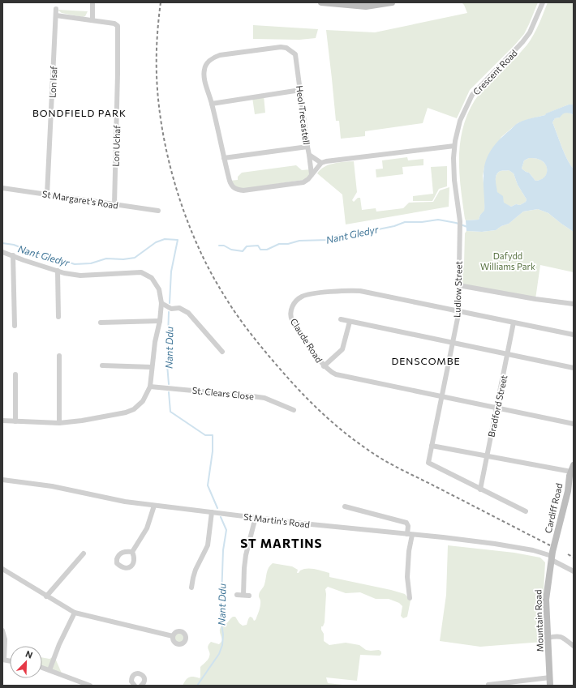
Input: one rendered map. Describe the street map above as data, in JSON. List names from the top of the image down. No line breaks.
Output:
{"streets":{"main road":["Cardiff Road","Mountain Road"],"street":["Crescent Road","Lon Isaf","Heol Trecastell","Lon Uchaf","St Margaret's Road","Ludlow Street","Claude Road","St. Clears Close","Bradford Street","St Martin's Road"]},"crossings":[["Crescent Road","Ludlow Street"],["Lon Isaf","St Margaret's Road"],["Lon Uchaf","St Margaret's Road"],["Ludlow Street","Claude Road"],["Ludlow Street","Bradford Street"],["Claude Road","Bradford Street"],["Cardiff Road","St Martin's Road"],["Cardiff Road","Mountain Road"],["St Martin's Road","Mountain Road"]],"districts":["BONDFIELD PARK","DENSCOMBE","ST MARTINS"],"water":["Nant Gledyr","Nant Ddu"],"parks":["Dafydd Williams Park"],"north":"top right"}
